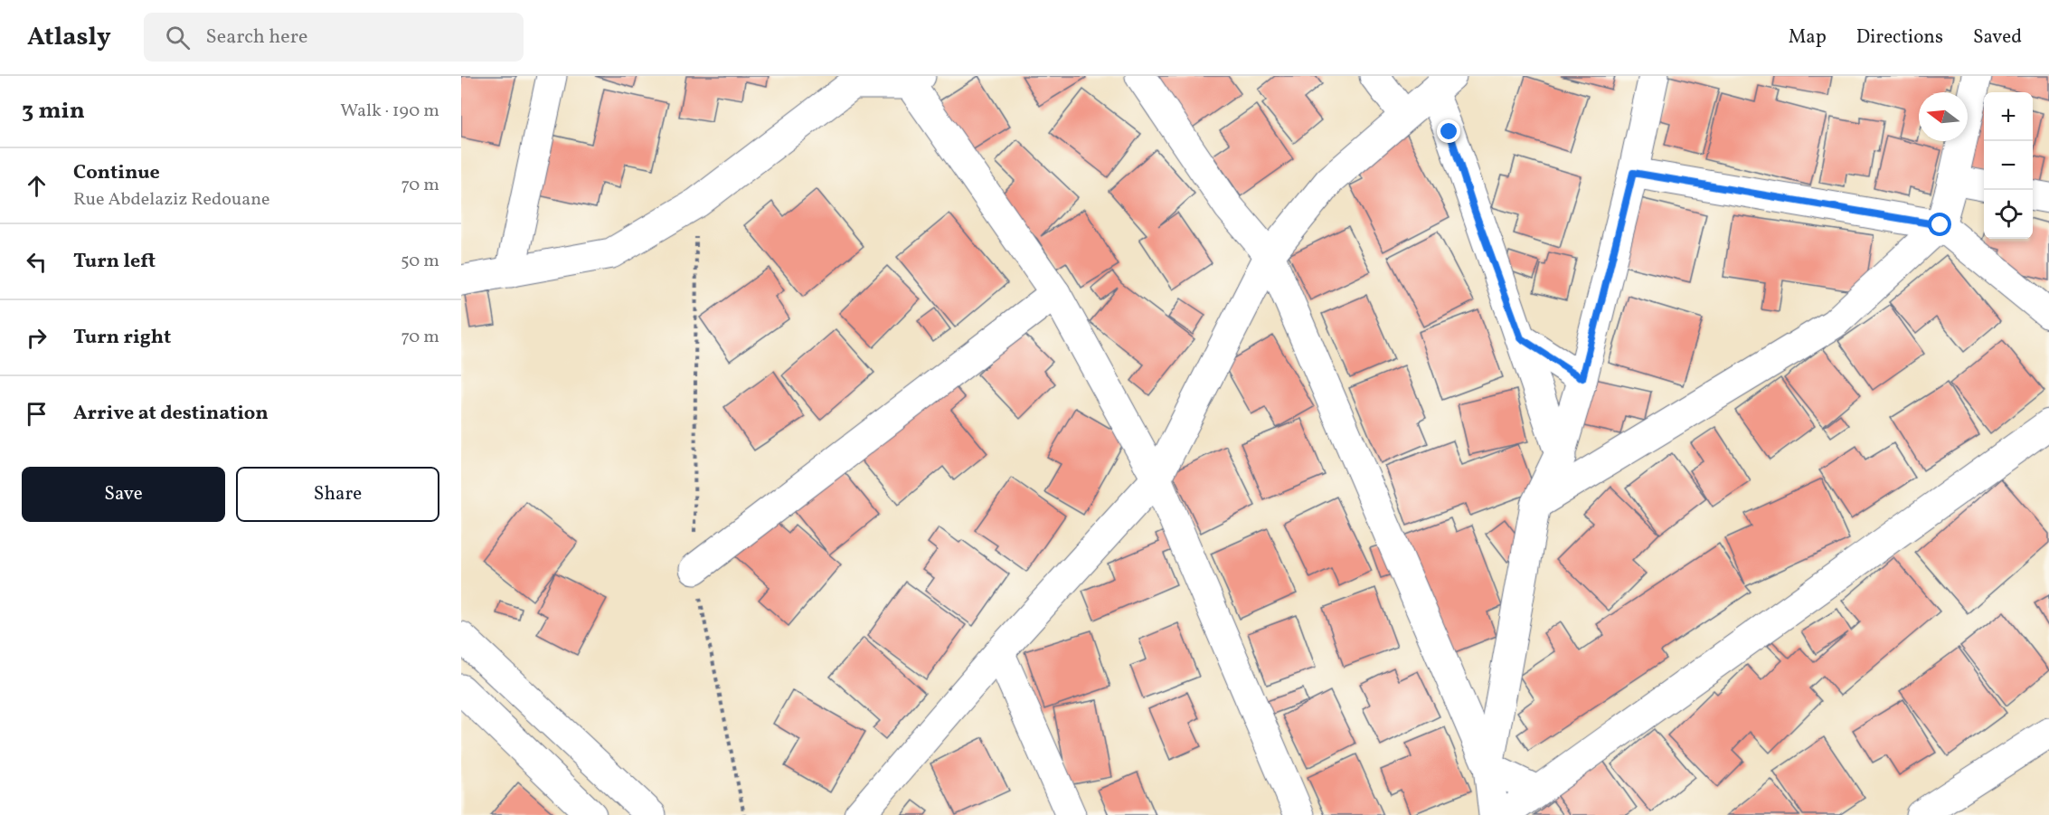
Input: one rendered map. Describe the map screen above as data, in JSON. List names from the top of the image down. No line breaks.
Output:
{"north":"left","page":{"header":"Atlasly","search":"Search here","nav":["Map","Directions","Saved"],"heading":["3 min","Walk · 190 m"],"map_buttons":["+","−"],"list":[["Continue","Rue Abdelaziz Redouane","70 m"],["Turn left","50 m"],["Turn right","70 m"],"Arrive at destination"],"buttons":["Save","Share"]}}
